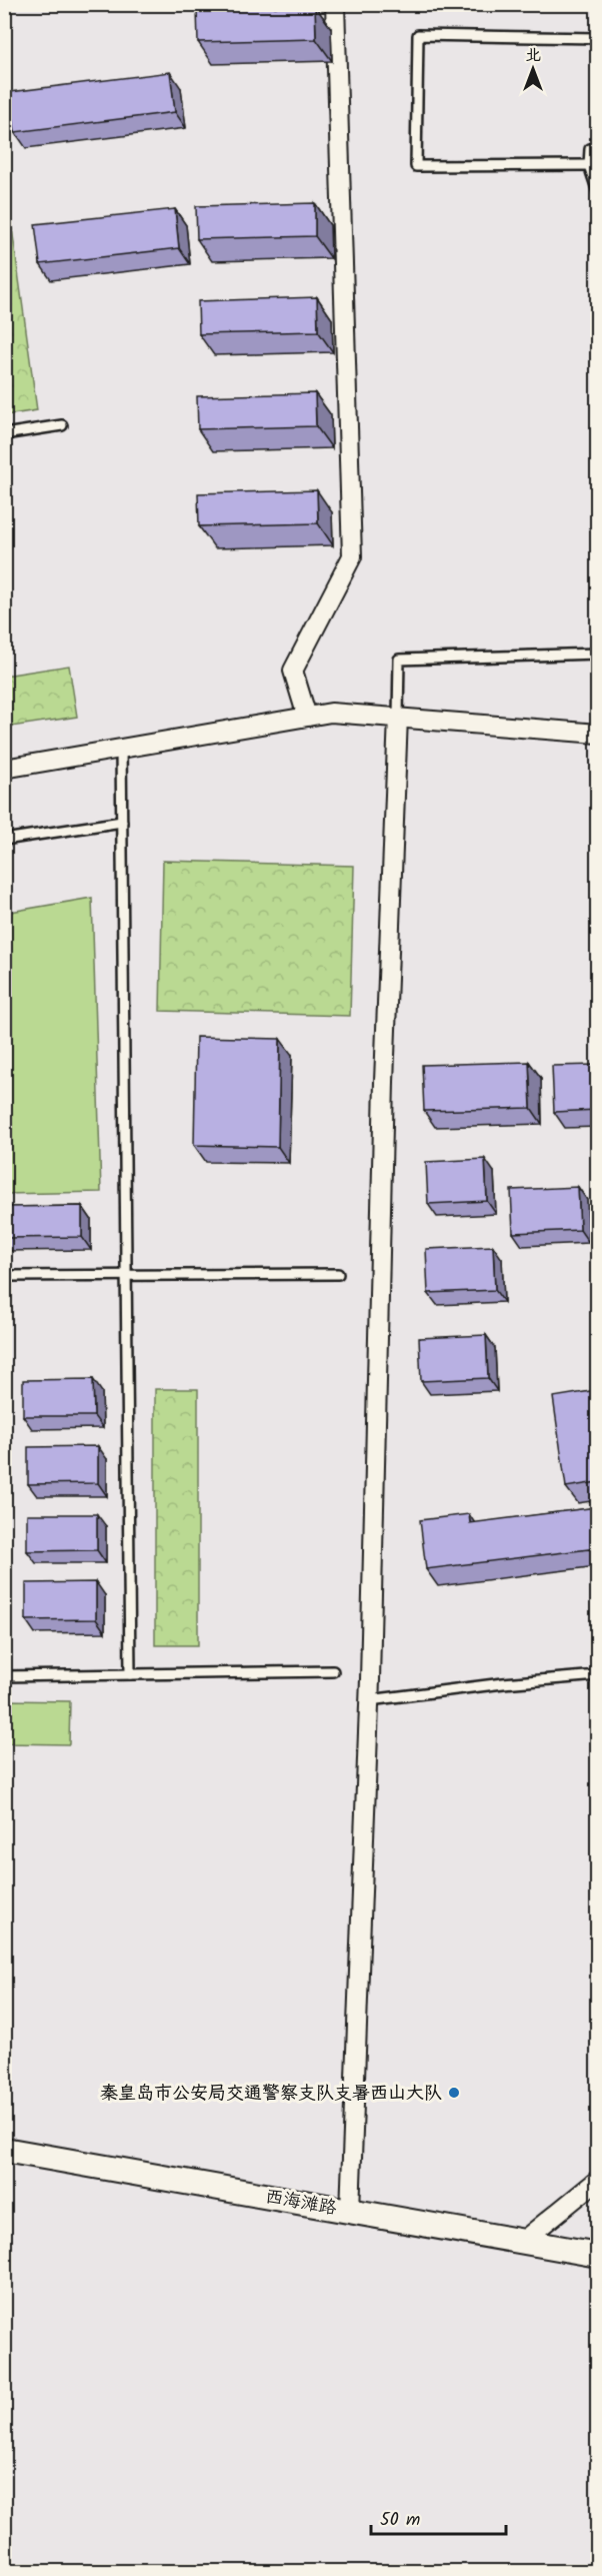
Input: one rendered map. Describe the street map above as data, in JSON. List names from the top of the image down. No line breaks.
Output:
{"streets":{"main road":["西海滩路"]},"places":["秦皇岛市公安局交通警察支队支暑西山大队"],"scale_bar":"50 m","north":"top"}
